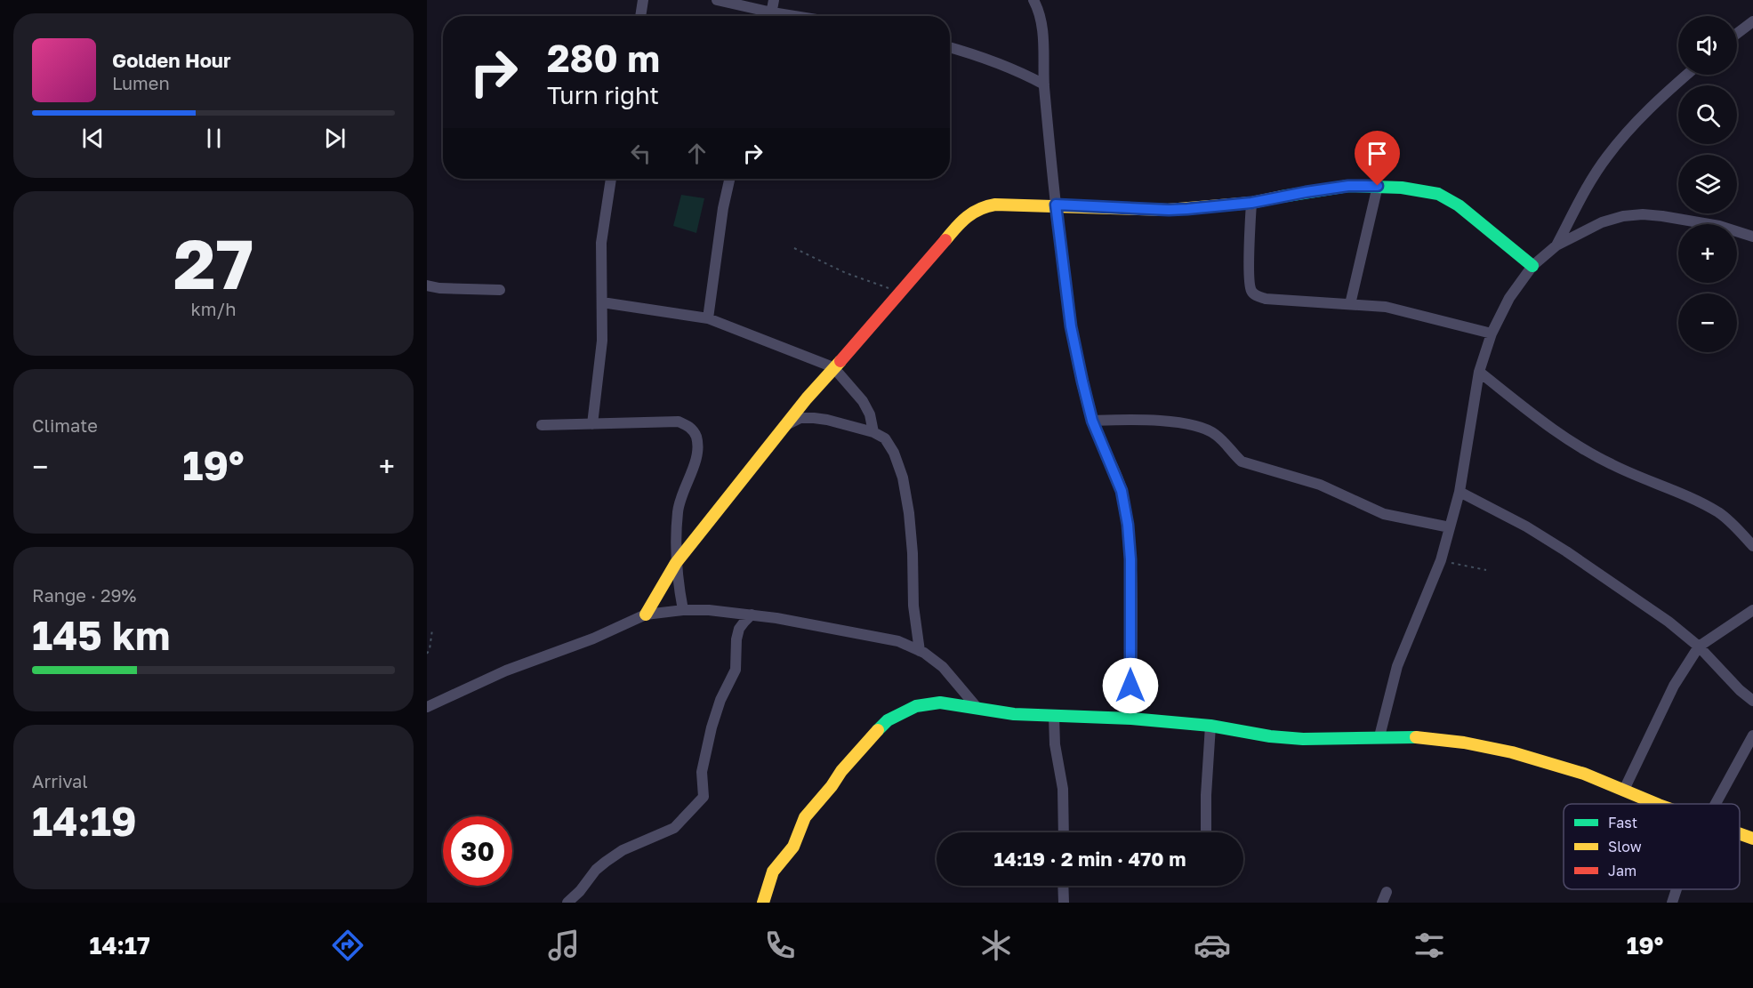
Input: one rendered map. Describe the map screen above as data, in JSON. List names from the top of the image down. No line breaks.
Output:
{"legend":["Fast","Slow","Jam"],"page":{"map_buttons":["+","−"],"turn":["280 m","Turn right"],"song":["Golden Hour","Lumen"],"tile":[["27","km/h"],"Climate",["Range · 29%","145 km"],["Arrival","14:19"]],"heat":["−","19°","+"],"limit":"30","trip":"14:19 · 2 min · 470 m","tabs":["14:17","19°"]}}
